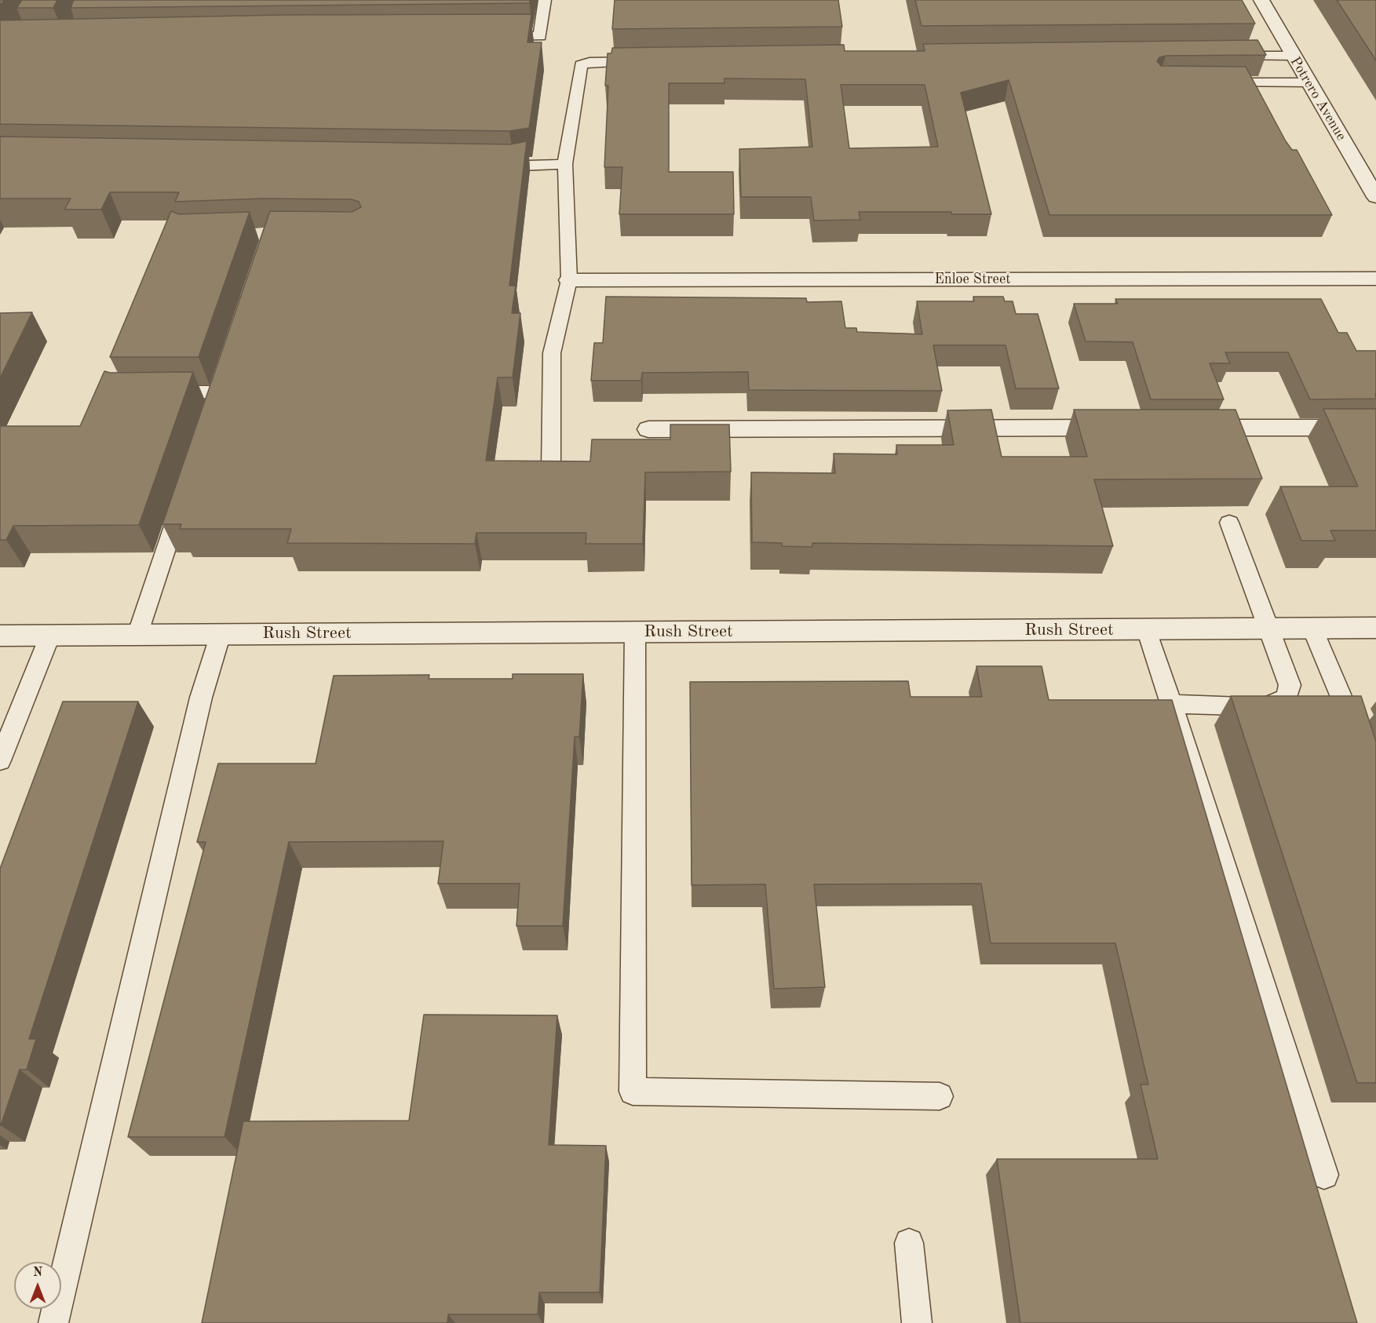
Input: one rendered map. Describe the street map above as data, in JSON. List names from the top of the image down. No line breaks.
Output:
{"streets":{"street":["Potrero Avenue","Enloe Street","Rush Street"]},"north":"top"}
